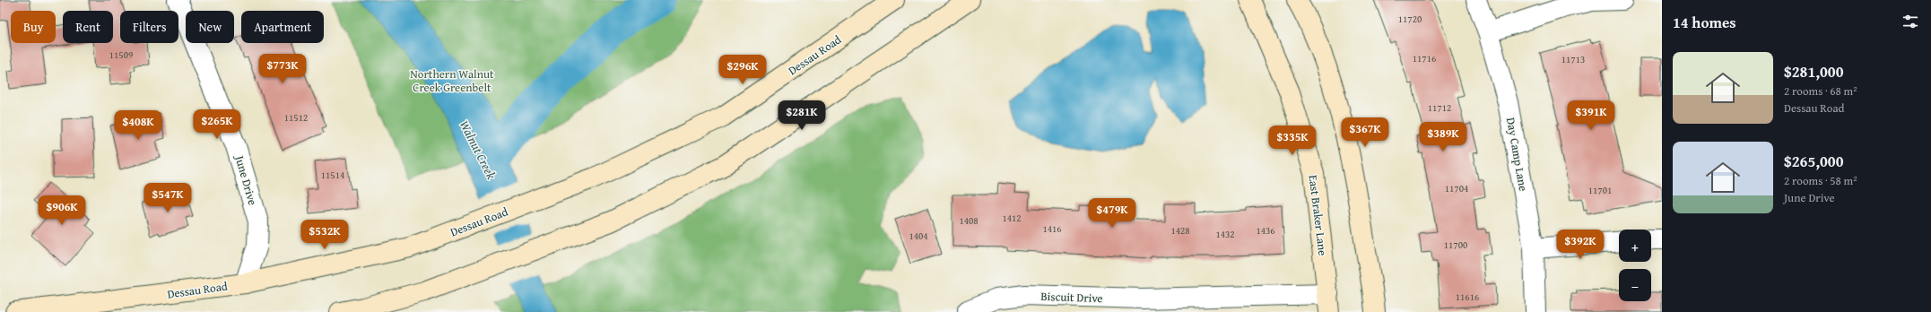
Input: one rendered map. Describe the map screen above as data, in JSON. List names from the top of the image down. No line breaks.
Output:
{"streets":{"main road":["Dessau Road","East Braker Lane"],"street":["Day Camp Lane","June Drive","Biscuit Drive"]},"crossings":[["Dessau Road","June Drive"],["East Braker Lane","Biscuit Drive"]],"water":["Walnut Creek"],"parks":["Northern Walnut Creek Greenbelt"],"house_numbers":["11720","11509","11716","11713","11712","11512","11514","11704","11701","1412","1408","1416","1428","1436","1432","1404","11700","11616"],"page":{"heading":"14 homes","chip":["Buy","Rent","Filters","New","Apartment"],"list":[{"name":"$281,000","note":"2 rooms · 68 m² · Dessau Road"},{"name":"$265,000","note":"2 rooms · 58 m² · June Drive"}],"price":["$773K","$296K","$281K","$391K","$265K","$408K","$367K","$389K","$335K","$547K","$906K","$479K","$532K","$392K"],"map_buttons":["+","−"]}}
